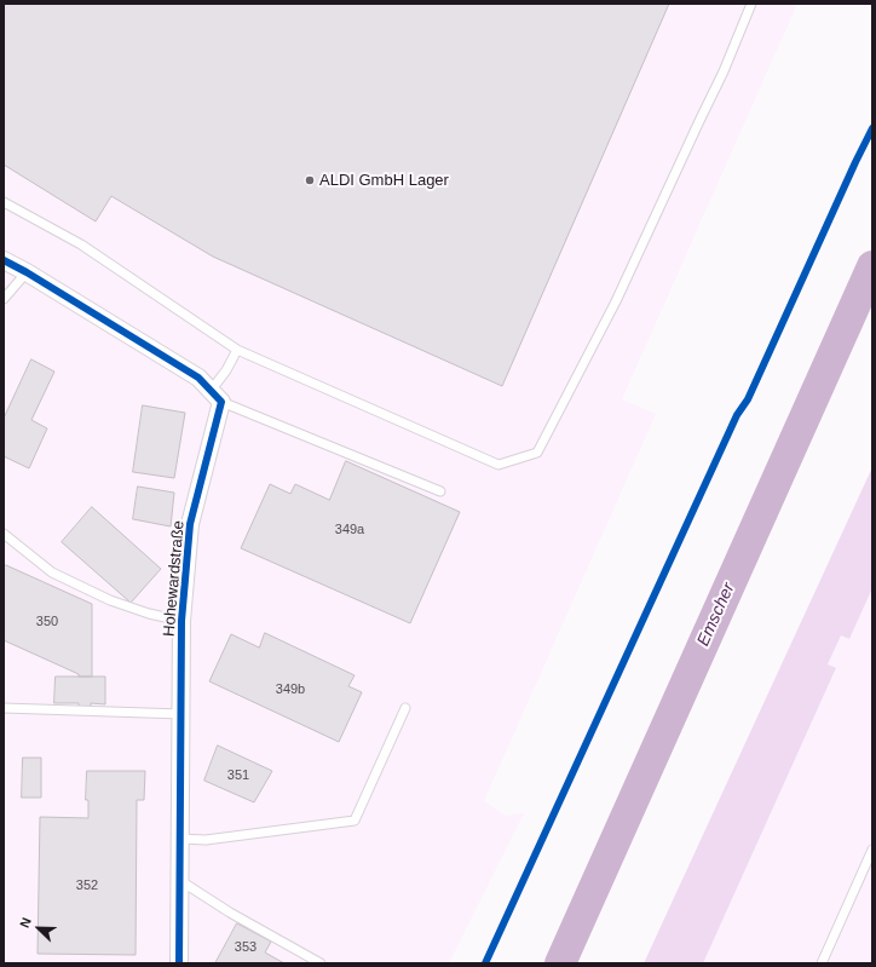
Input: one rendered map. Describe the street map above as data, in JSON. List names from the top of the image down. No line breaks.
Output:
{"streets":{"street":["Hohewardstraße"]},"water":["Emscher"],"places":["ALDI GmbH Lager"],"house_numbers":["349a","350","349b","351","352","353"],"north":"top left"}
